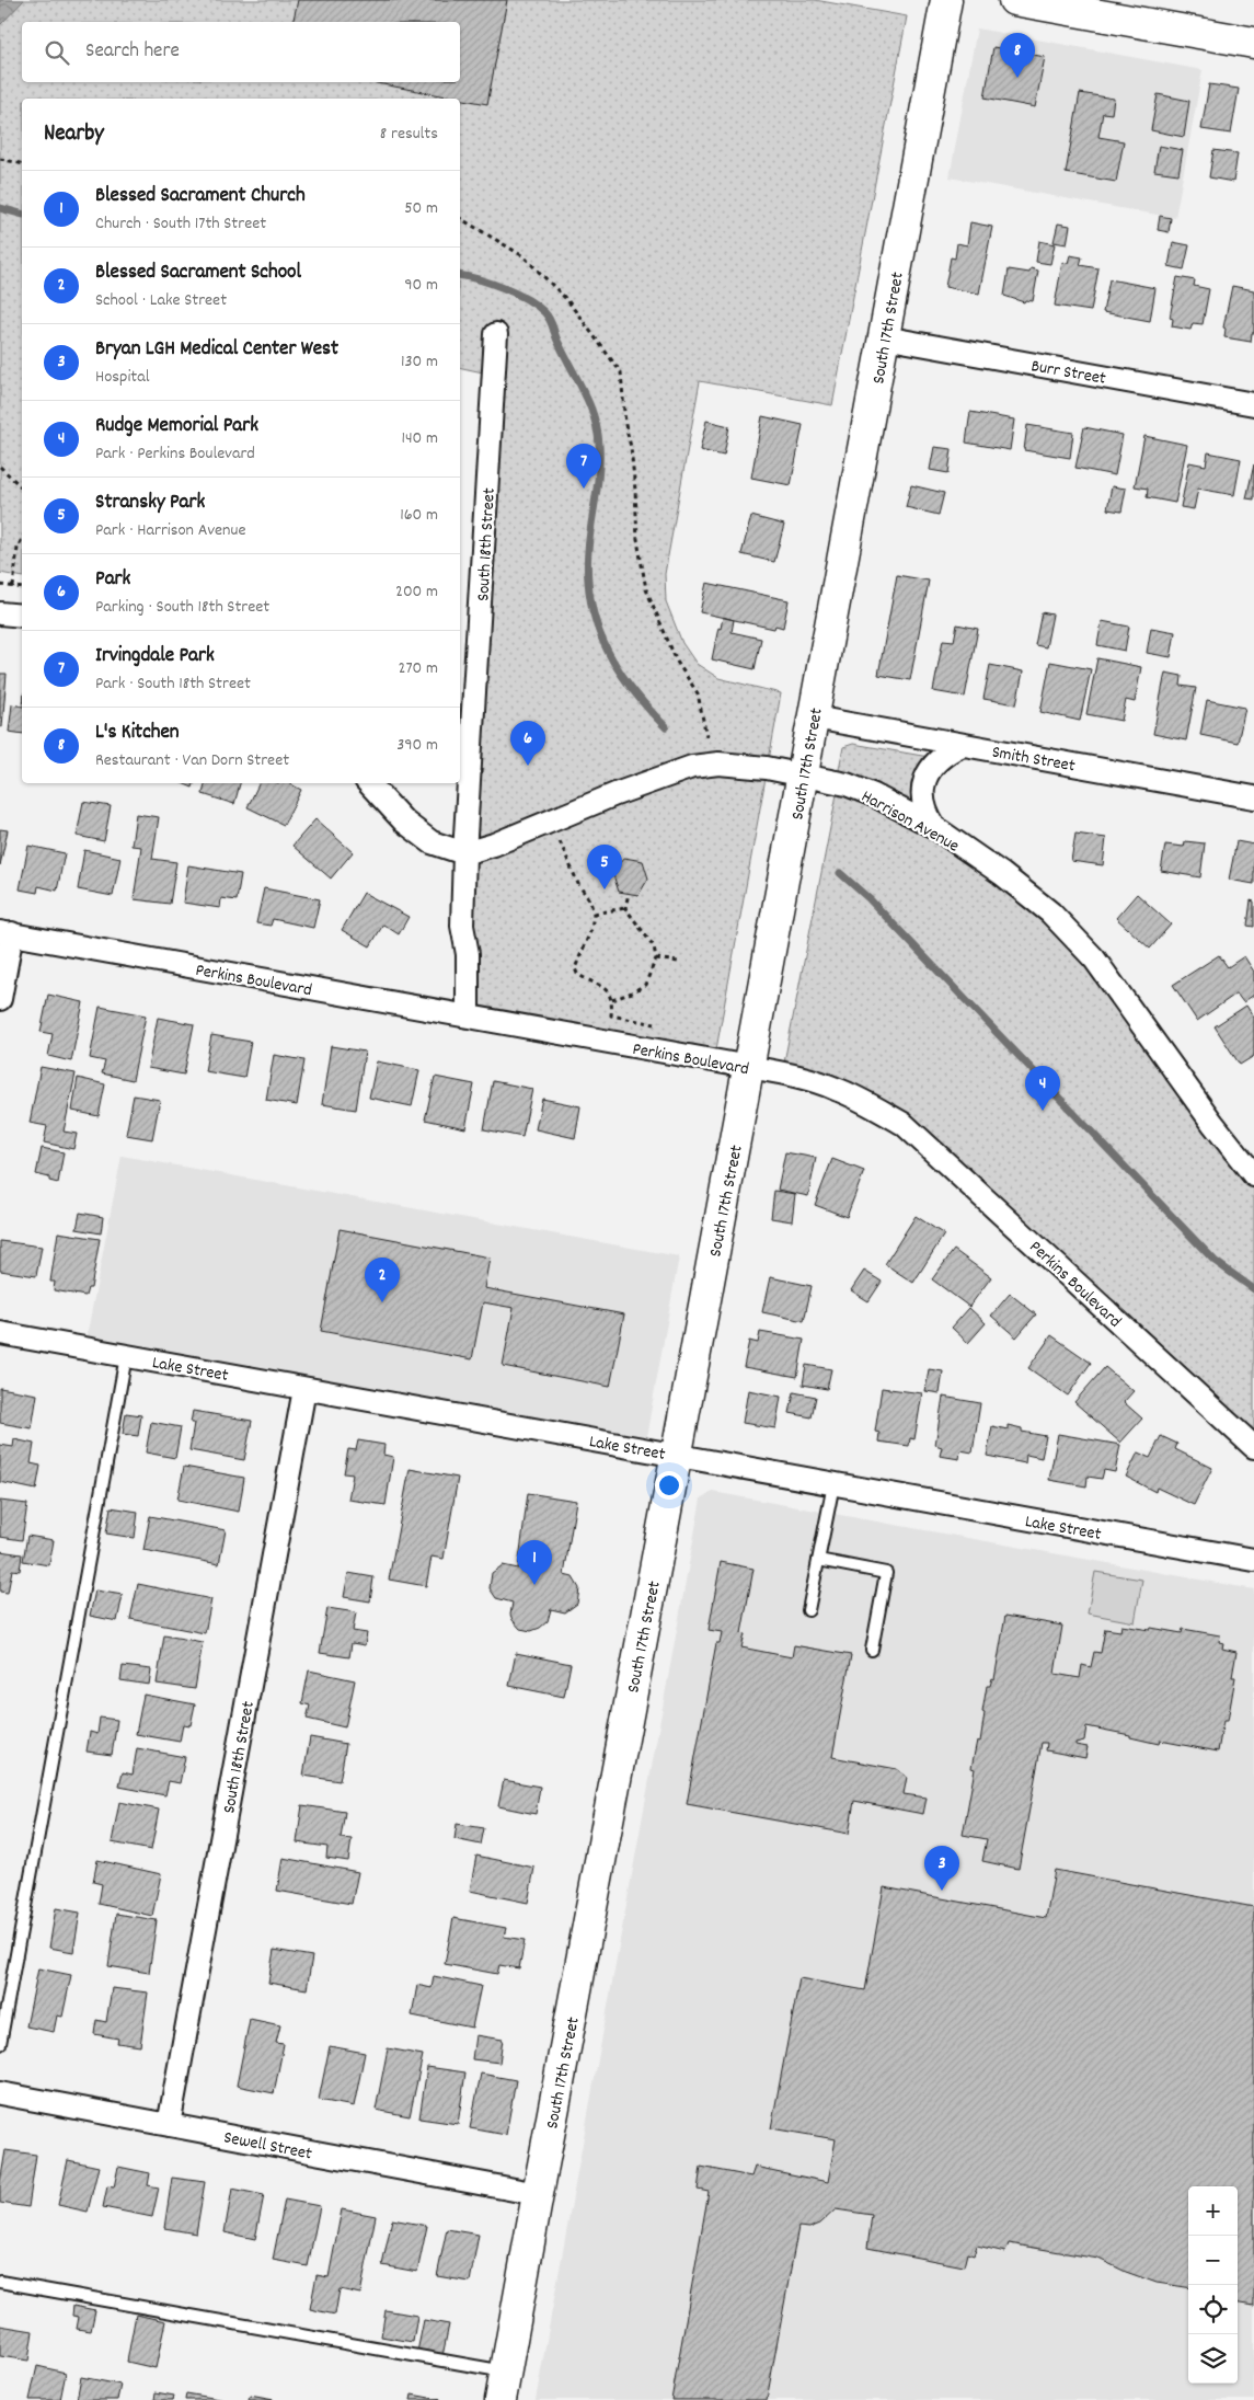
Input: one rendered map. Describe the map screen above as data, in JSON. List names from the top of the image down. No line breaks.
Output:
{"streets":{"main road":["South 17th Street"],"street":["Burr Street","South 18th Street","Smith Street","Harrison Avenue","Perkins Boulevard","Lake Street","Sewell Street"]},"crossings":[["South 17th Street","Burr Street"],["South 17th Street","Smith Street"],["South 17th Street","Harrison Avenue"],["South 17th Street","Perkins Boulevard"],["South 17th Street","Lake Street"],["South 17th Street","Sewell Street"],["South 18th Street","Harrison Avenue"],["South 18th Street","Perkins Boulevard"],["South 18th Street","Lake Street"],["South 18th Street","Sewell Street"]],"page":{"search":"Search here","pins":["8","7","6","5","4","2","1","3"],"heading":["Nearby","8 results"],"list":[{"mark":"1","name":"Blessed Sacrament Church","note":"Church · South 17th Street","value":"50 m"},{"mark":"2","name":"Blessed Sacrament School","note":"School · Lake Street","value":"90 m"},{"mark":"3","name":"Bryan LGH Medical Center West","note":"Hospital","value":"130 m"},{"mark":"4","name":"Rudge Memorial Park","note":"Park · Perkins Boulevard","value":"140 m"},{"mark":"5","name":"Stransky Park","note":"Park · Harrison Avenue","value":"160 m"},{"mark":"6","name":"Park","note":"Parking · South 18th Street","value":"200 m"},{"mark":"7","name":"Irvingdale Park","note":"Park · South 18th Street","value":"270 m"},{"mark":"8","name":"L's Kitchen","note":"Restaurant · Van Dorn Street","value":"390 m"}],"map_buttons":["+","−"]}}
